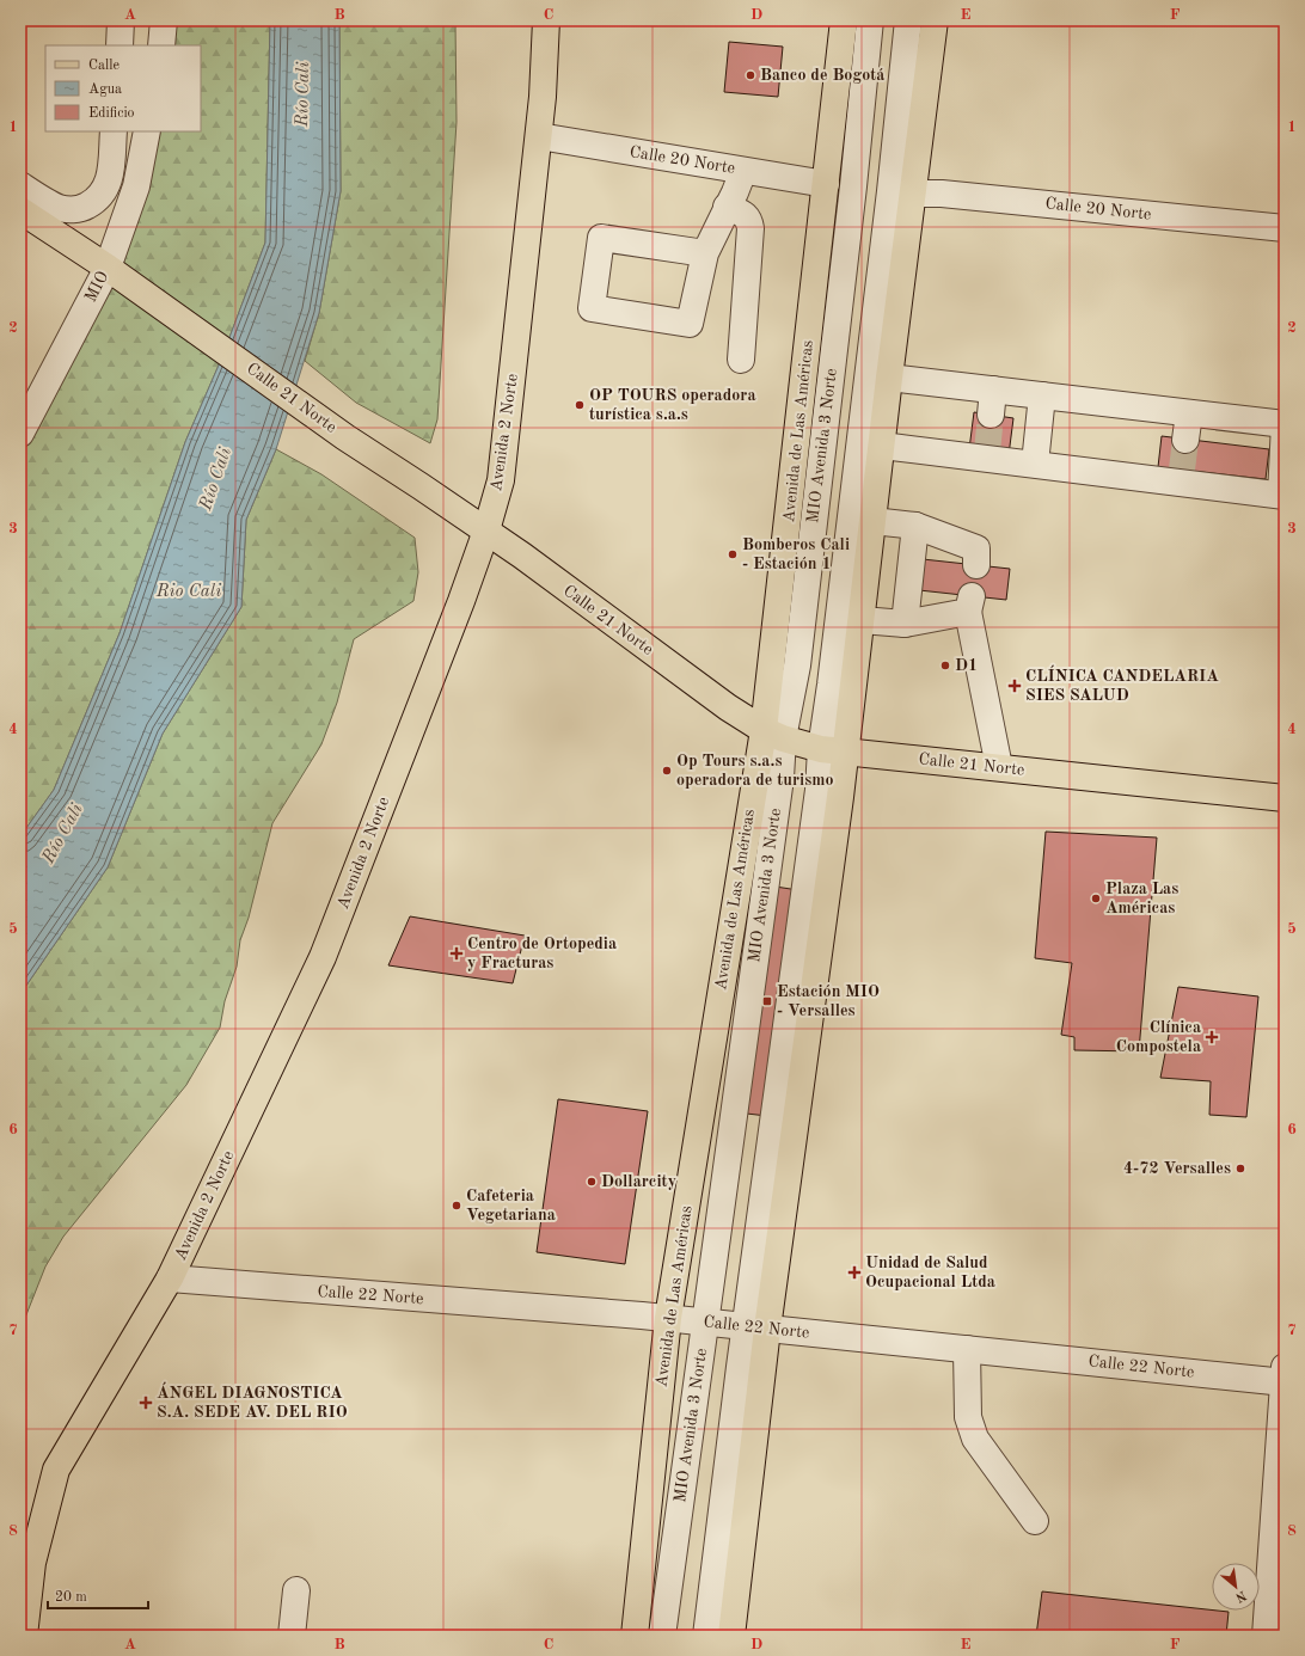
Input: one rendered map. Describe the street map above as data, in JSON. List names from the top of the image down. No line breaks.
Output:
{"streets":{"main road":["Calle 21 Norte","Avenida de Las Américas","Avenida 2 Norte"],"street":["Calle 20 Norte","MIO","MIO Avenida 3 Norte","Calle 22 Norte"]},"crossings":[["Calle 20 Norte","Avenida de Las Américas"],["Calle 20 Norte","Avenida 2 Norte"],["MIO","Calle 21 Norte"],["Calle 21 Norte","Avenida de Las Américas"],["Calle 21 Norte","Avenida 2 Norte"],["Calle 21 Norte","MIO Avenida 3 Norte"],["Avenida de Las Américas","MIO Avenida 3 Norte"],["Avenida de Las Américas","Calle 22 Norte"],["Avenida 2 Norte","Calle 22 Norte"],["MIO Avenida 3 Norte","Calle 22 Norte"]],"water":["Río Cali","Rio Cali"],"places":{"other":["Banco de Bogotá","OP TOURS operadora turística s.a.s","Bomberos Cali - Estación 1","D1","Op Tours s.a.s operadora de turismo","Plaza Las Américas","4-72 Versalles","Dollarcity","Cafeteria Vegetariana"],"health":["CLÍNICA CANDELARIA SIES SALUD","Centro de Ortopedia y Fracturas","Clínica Compostela","Unidad de Salud Ocupacional Ltda","ÁNGEL DIAGNOSTICA S.A. SEDE AV. DEL RIO"],"transit":["Estación MIO - Versalles"]},"legend":["Calle","Agua","Edificio"],"scale_bar":"20 m","north":"bottom right","grid":{"columns":["A","B","C","D","E","F"],"rows":["1","2","3","4","5","6","7","8"]}}
